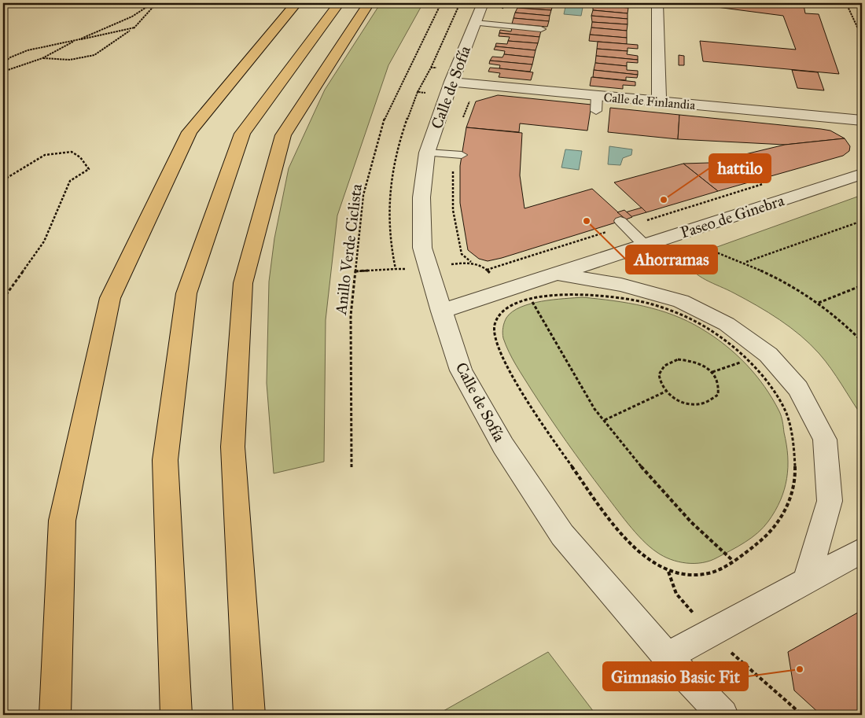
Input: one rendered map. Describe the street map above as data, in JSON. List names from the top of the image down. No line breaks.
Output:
{"streets":{"street":["Calle de Sofía","Calle de Finlandia","Paseo de Ginebra"],"path":["Anillo Verde Ciclista"]},"crossings":[["Calle de Sofía","Calle de Finlandia"],["Calle de Sofía","Paseo de Ginebra"]],"places":["hattilo","Ahorramas","Gimnasio Basic Fit"]}
